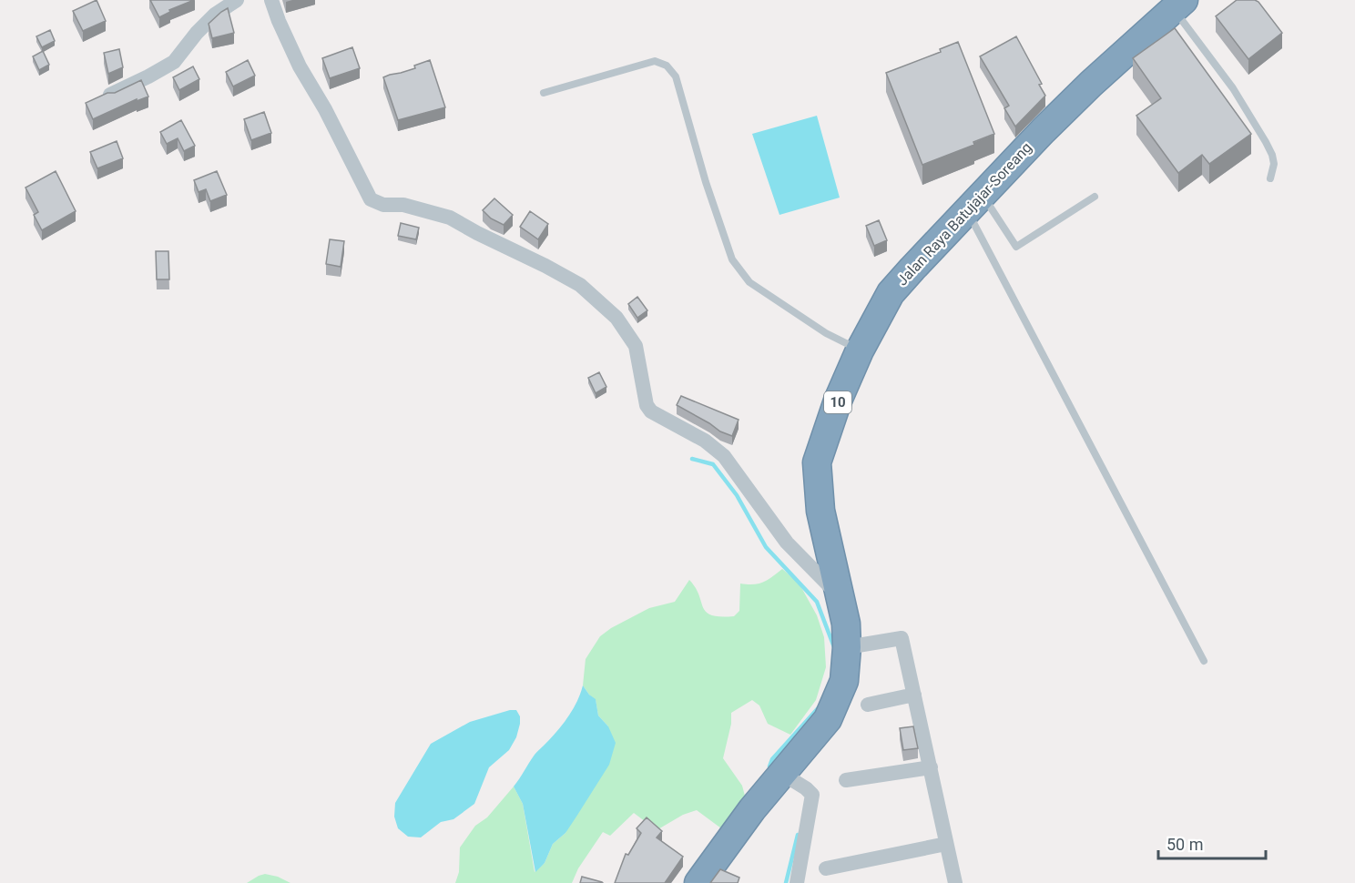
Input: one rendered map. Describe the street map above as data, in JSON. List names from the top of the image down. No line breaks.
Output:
{"streets":{"highway":["Jalan Raya Batujajar-Soreang","10"]},"scale_bar":"50 m"}
